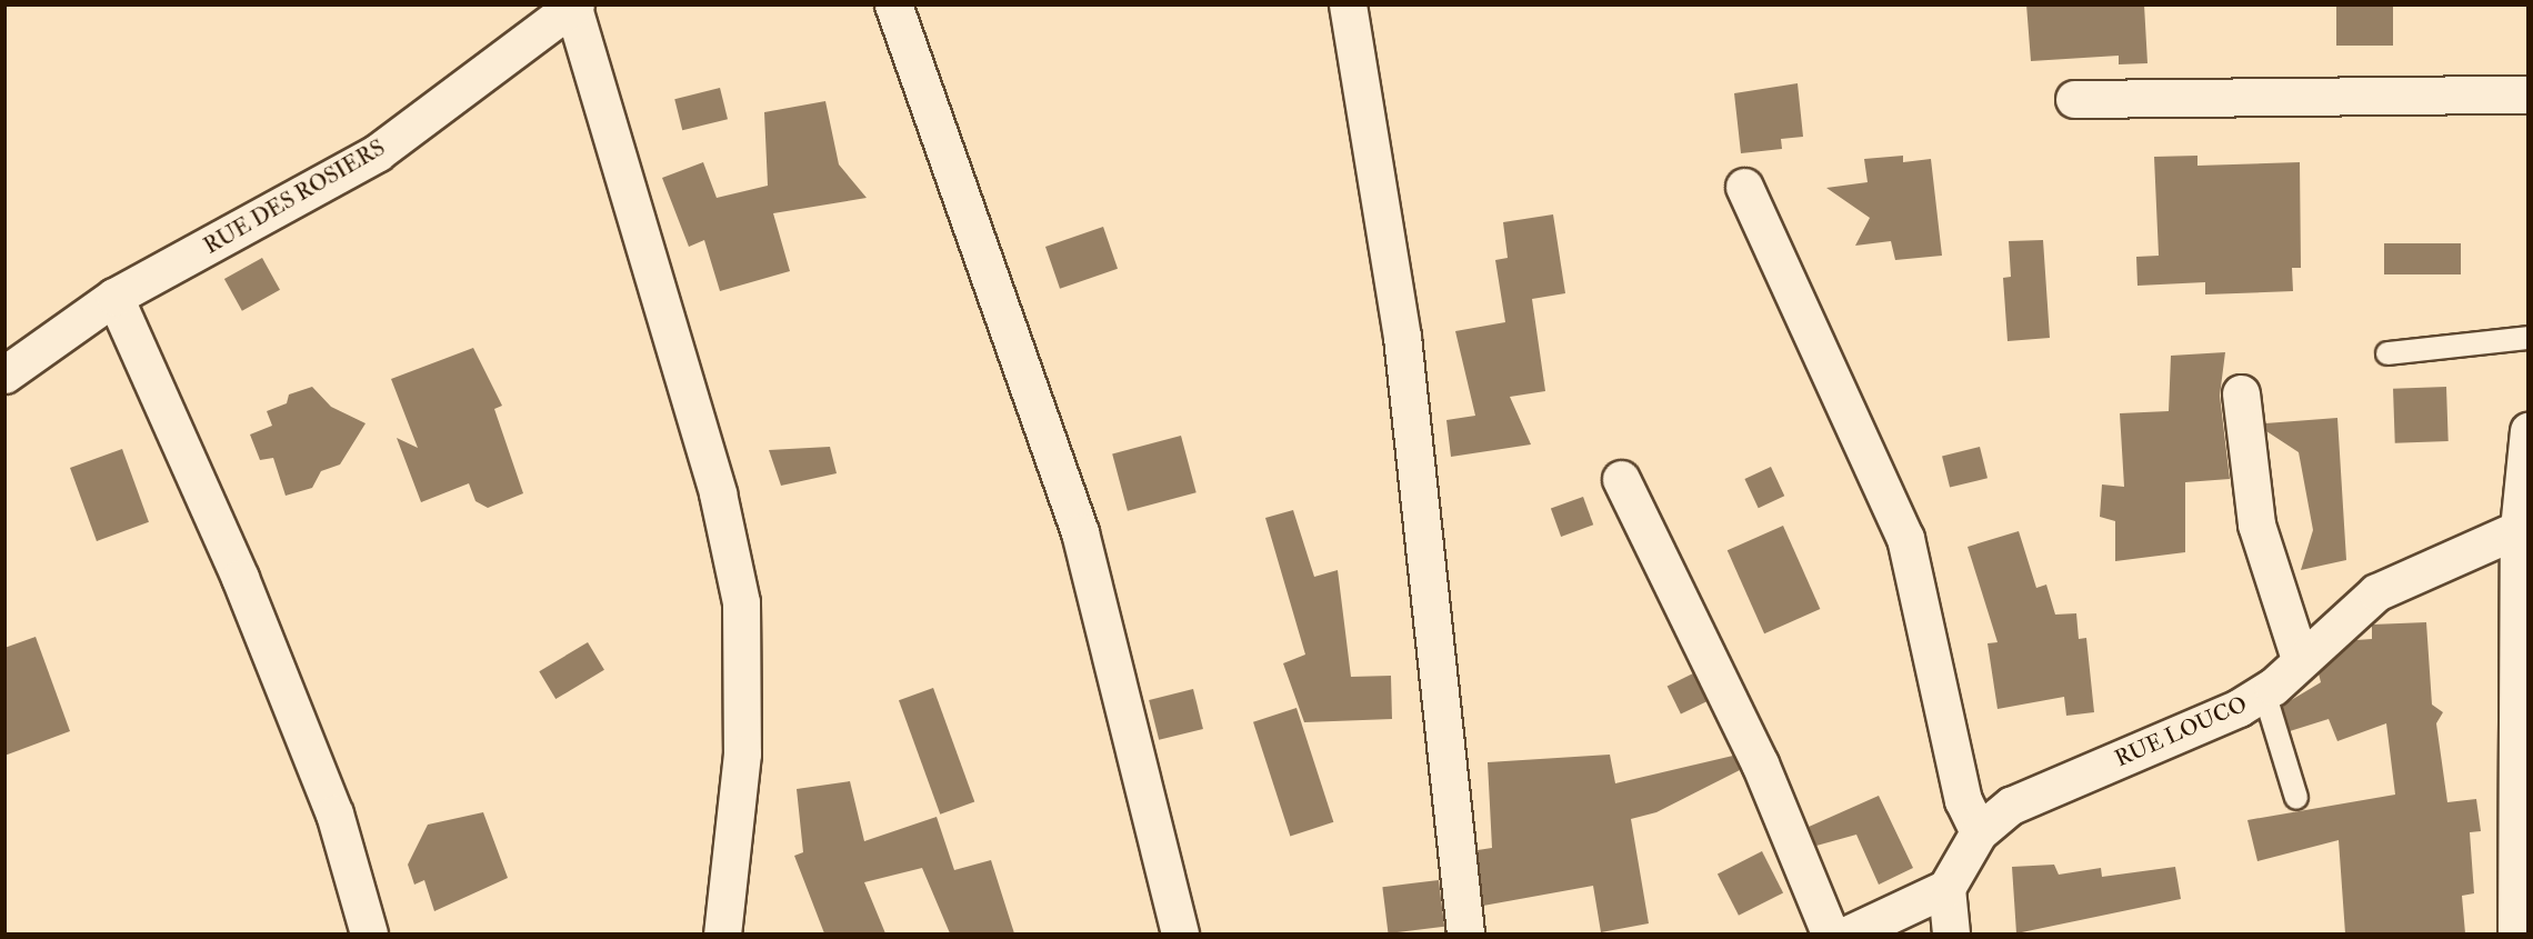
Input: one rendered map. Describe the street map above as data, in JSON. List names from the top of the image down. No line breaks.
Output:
{"streets":{"street":["RUE DES ROSIERS","RUE LOUCO"]}}
